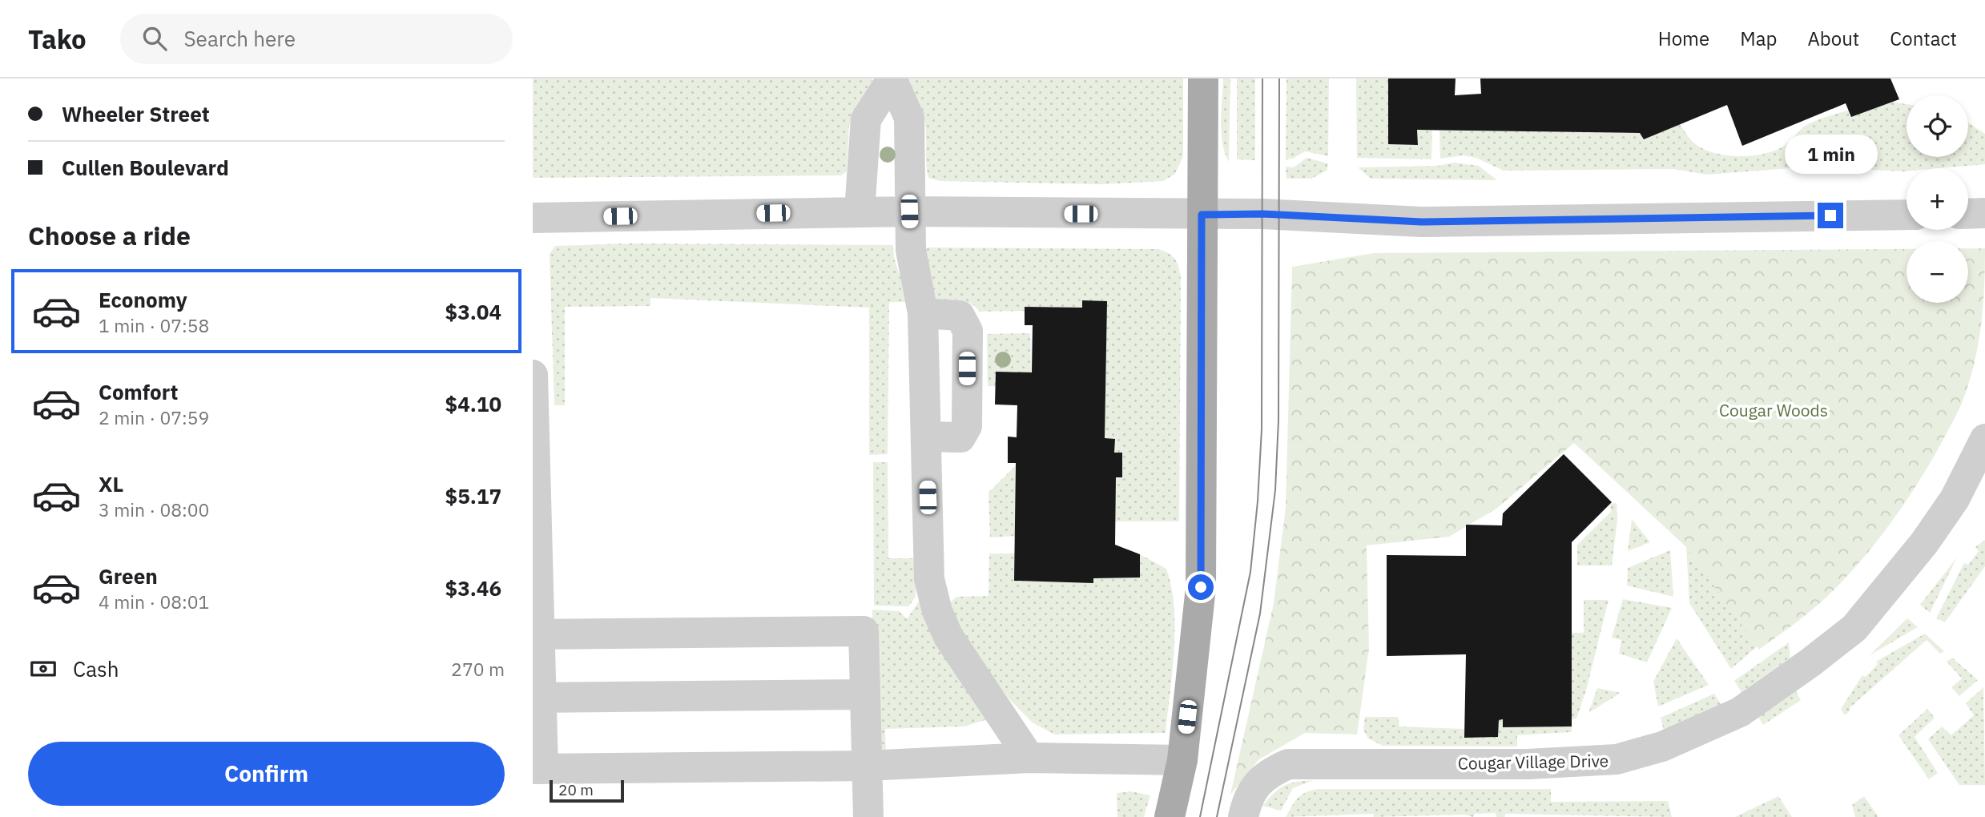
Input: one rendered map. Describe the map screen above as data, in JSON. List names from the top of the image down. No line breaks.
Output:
{"streets":{"street":["Cougar Village Drive"]},"parks":["Cougar Woods"],"scale_bar":"20 m","page":{"header":"Tako","search":"Search here","nav":["Home","Map","About","Contact"],"banner":["Wheeler Street","Cullen Boulevard"],"map_buttons":["+","−"],"bubble":"1 min","heading":"Choose a ride","list":[{"name":"Economy","note":"1 min · 07:58","value":"$3.04"},{"name":"Comfort","note":"2 min · 07:59","value":"$4.10"},{"name":"XL","note":"3 min · 08:00","value":"$5.17"},{"name":"Green","note":"4 min · 08:01","value":"$3.46"}],"pay":["Cash","270 m"],"buttons":"Confirm","scale":"20 m"}}
